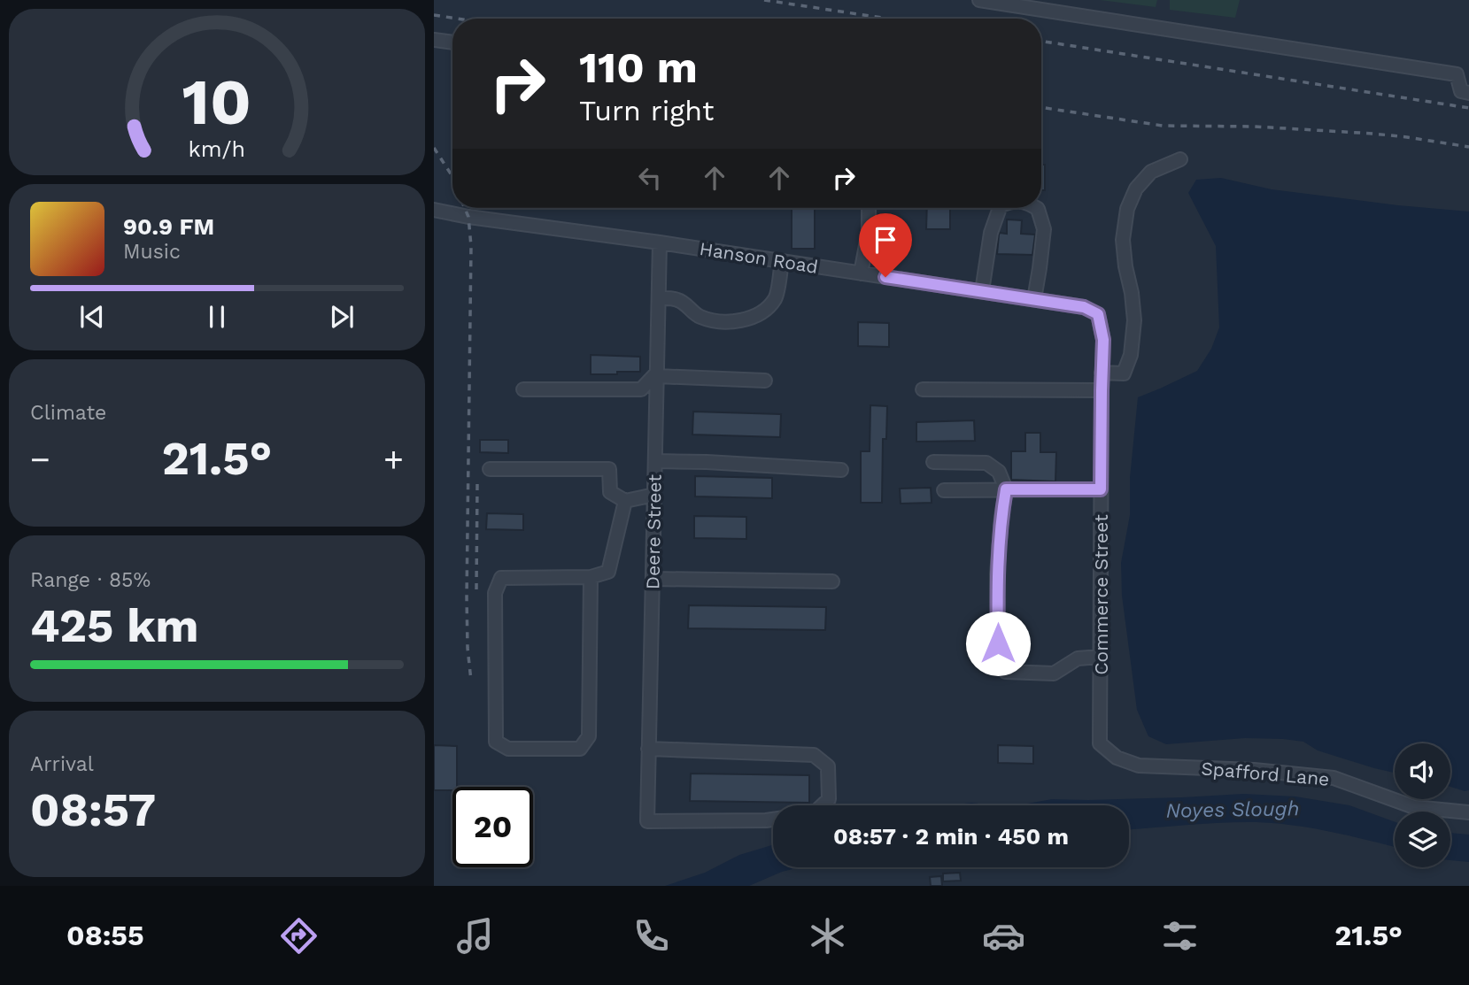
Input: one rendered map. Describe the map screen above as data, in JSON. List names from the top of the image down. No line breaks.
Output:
{"streets":{"street":["Hanson Road","Deere Street","Commerce Street","Spafford Lane"]},"crossings":[["Hanson Road","Deere Street"],["Hanson Road","Commerce Street"],["Commerce Street","Spafford Lane"]],"water":["Noyes Slough"],"page":{"turn":["110 m","Turn right"],"song":["90.9 FM","Music"],"tile":["Climate",["Range · 85%","425 km"],["Arrival","08:57"]],"heat":["−","21.5°","+"],"limit":"20","trip":"08:57 · 2 min · 450 m","tabs":["08:55","21.5°"],"gauge":["10","km/h"]}}
